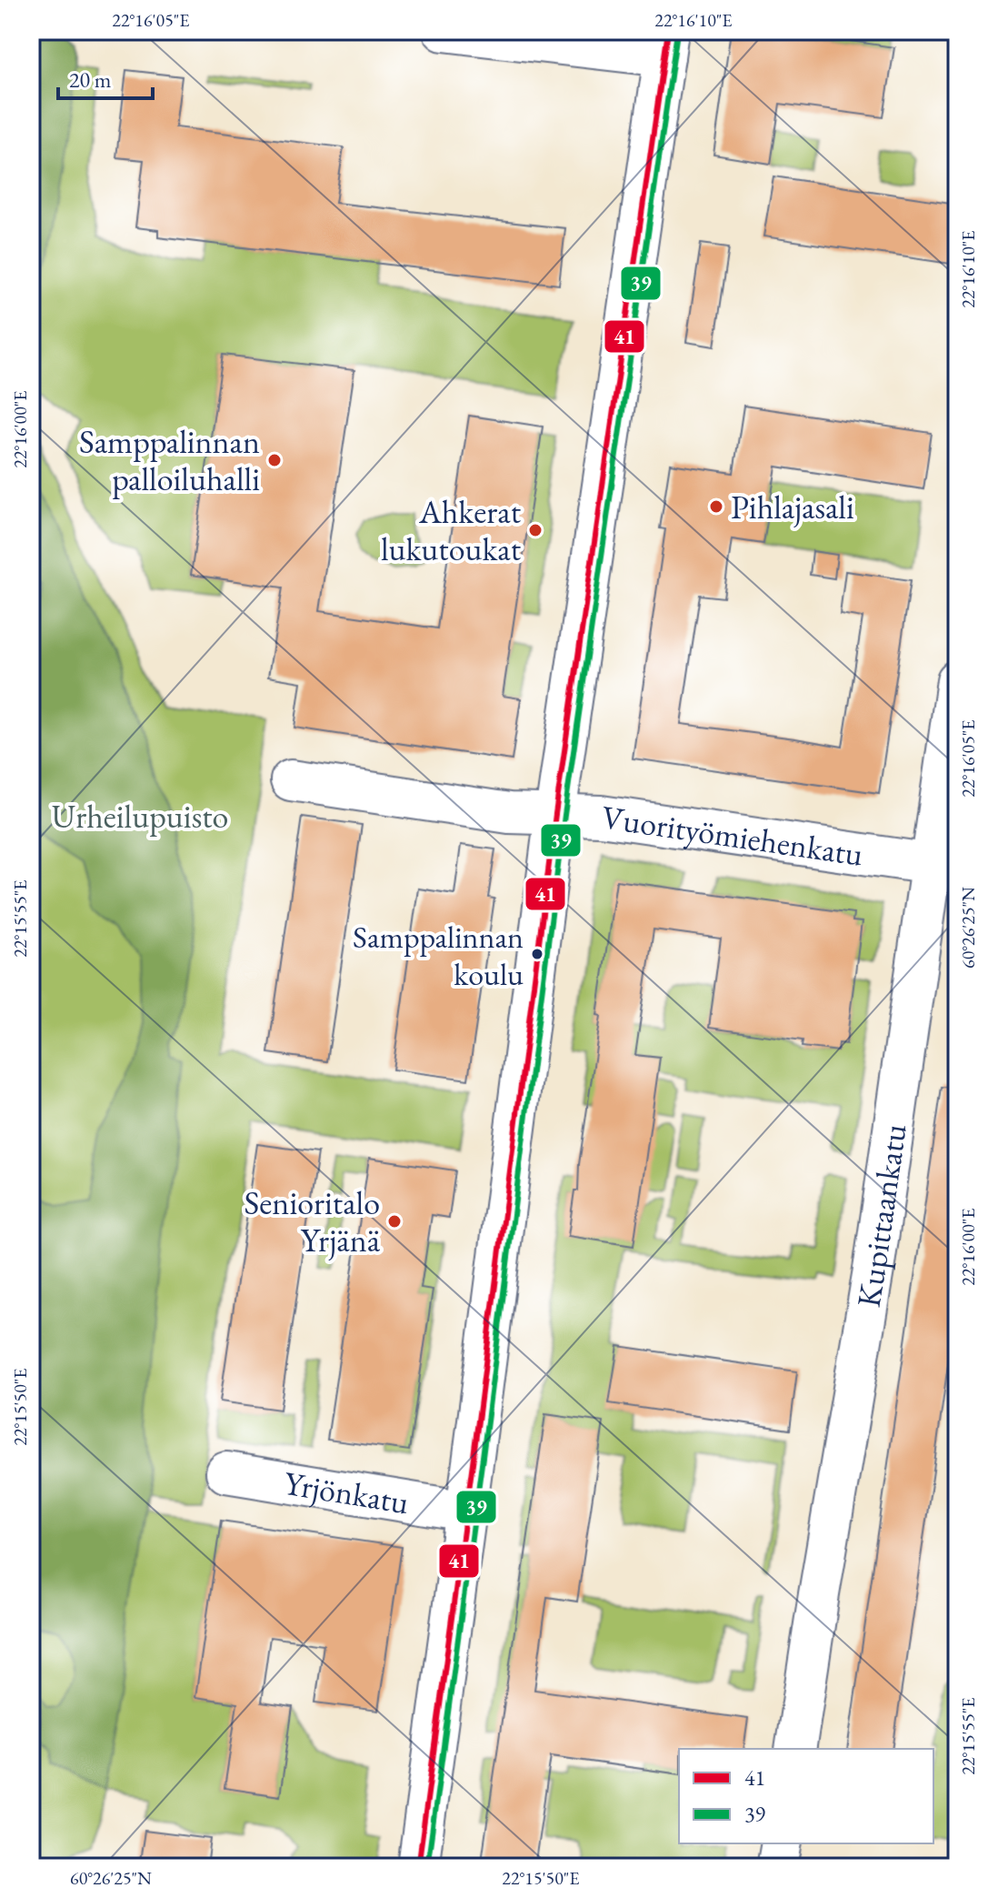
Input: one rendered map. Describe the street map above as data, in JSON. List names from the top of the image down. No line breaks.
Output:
{"streets":{"street":["Vuorityömiehenkatu","Kupittaankatu","Yrjönkatu"]},"crossings":[["Vuorityömiehenkatu","Kupittaankatu"]],"parks":["Urheilupuisto"],"places":["Samppalinnan palloiluhalli","Pihlajasali","Ahkerat lukutoukat","Samppalinnan koulu","Senioritalo Yrjänä"],"lines":["transit line 41","transit line 39"],"legend":["41","39"],"scale_bar":"20 m","coordinates":["22°16'05\"E","22°16'10\"E","22°16'00\"E","22°15'55\"E","60°26'25\"N","22°15'50\"E"]}
